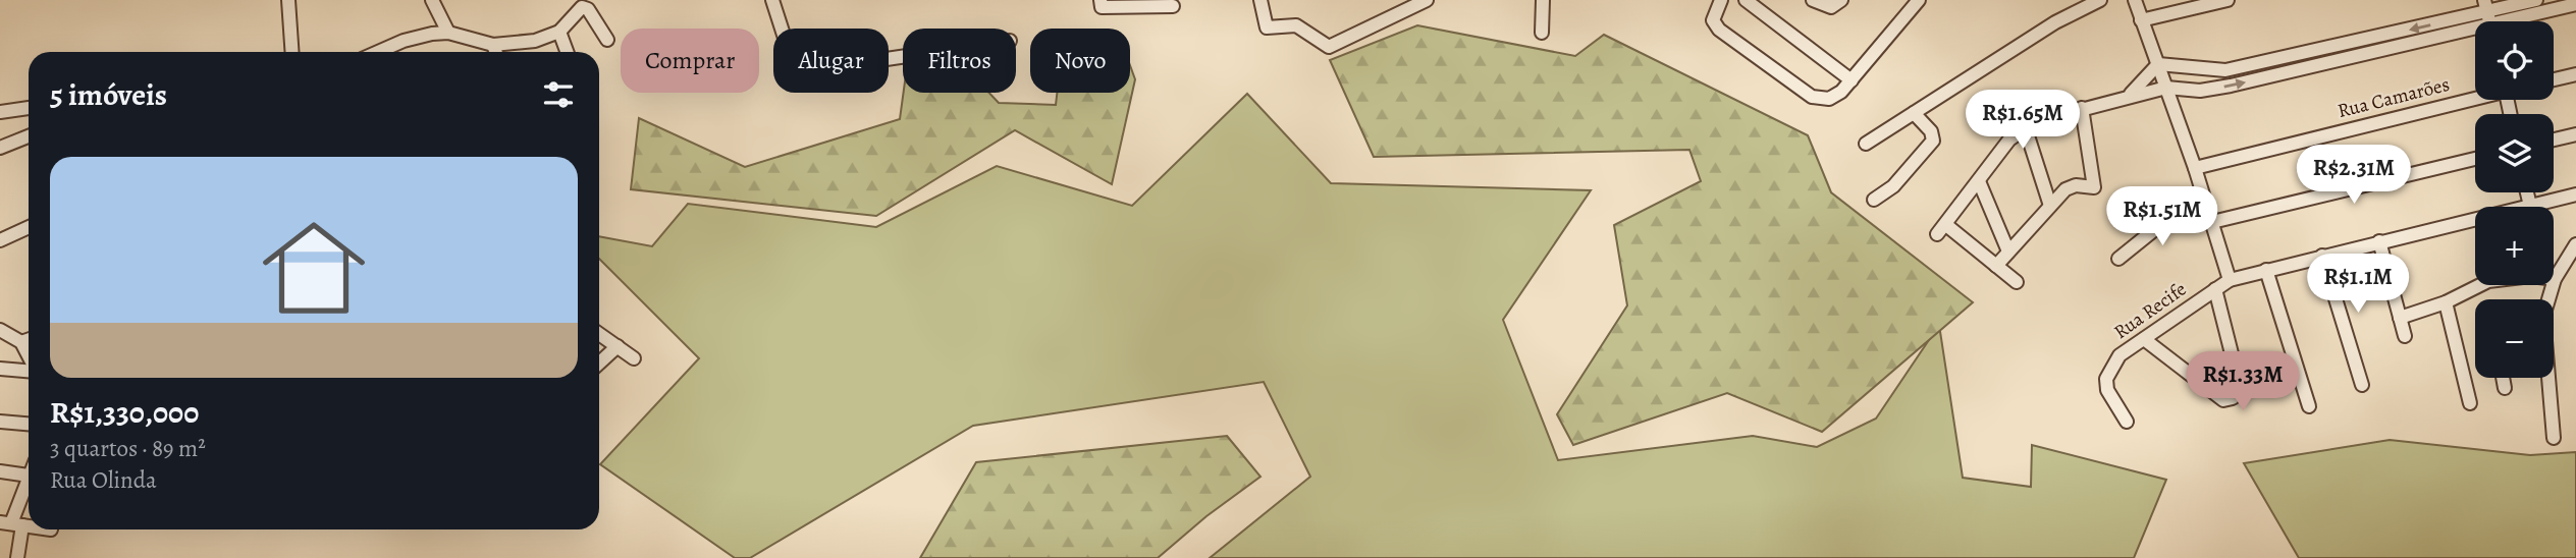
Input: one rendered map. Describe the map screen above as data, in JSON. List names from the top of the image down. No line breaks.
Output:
{"streets":{"street":["Rua Camarões","Rua Recife"]},"page":{"map_buttons":["+","−"],"chip":["Comprar","Alugar","Filtros","Novo"],"heading":"5 imóveis","price":["R$1.65M","R$2.31M","R$1.51M","R$1.1M","R$1.33M"],"list":[{"name":"R$1,330,000","note":"3 quartos · 89 m² · Rua Olinda"}]}}
